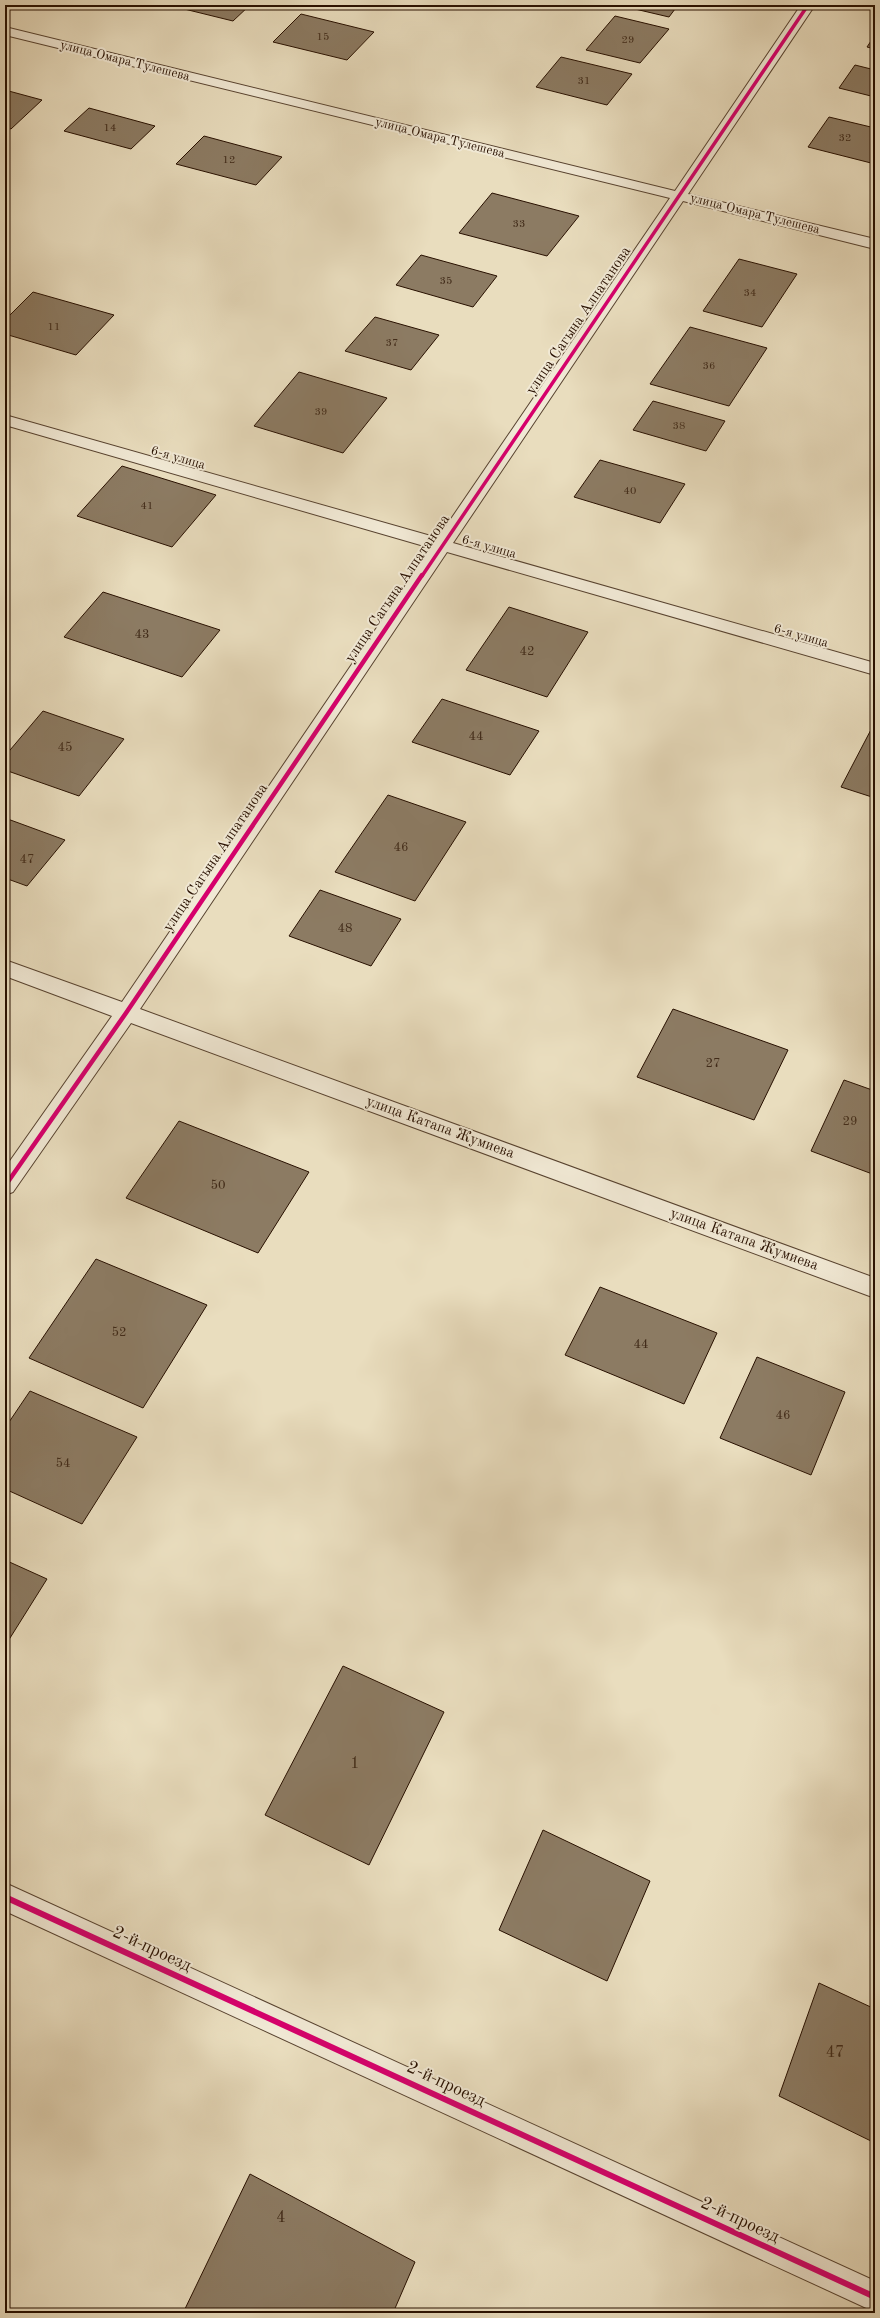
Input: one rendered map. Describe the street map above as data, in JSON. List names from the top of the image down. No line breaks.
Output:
{"streets":{"street":["улица Омара Тулешева","улица Сагына Алпатанова","6-я улица","улица Катапа Жумиева","2-й проезд"]},"crossings":[["улица Омара Тулешева","улица Сагына Алпатанова"],["улица Сагына Алпатанова","6-я улица"],["улица Сагына Алпатанова","улица Катапа Жумиева"]],"house_numbers":["15","29","31","14","32","12","33","35","34","11","37","36","39","38","40","41","43","42","44","45","46","47","48","27","29","50","52","44","46","54","1","47","4"]}
